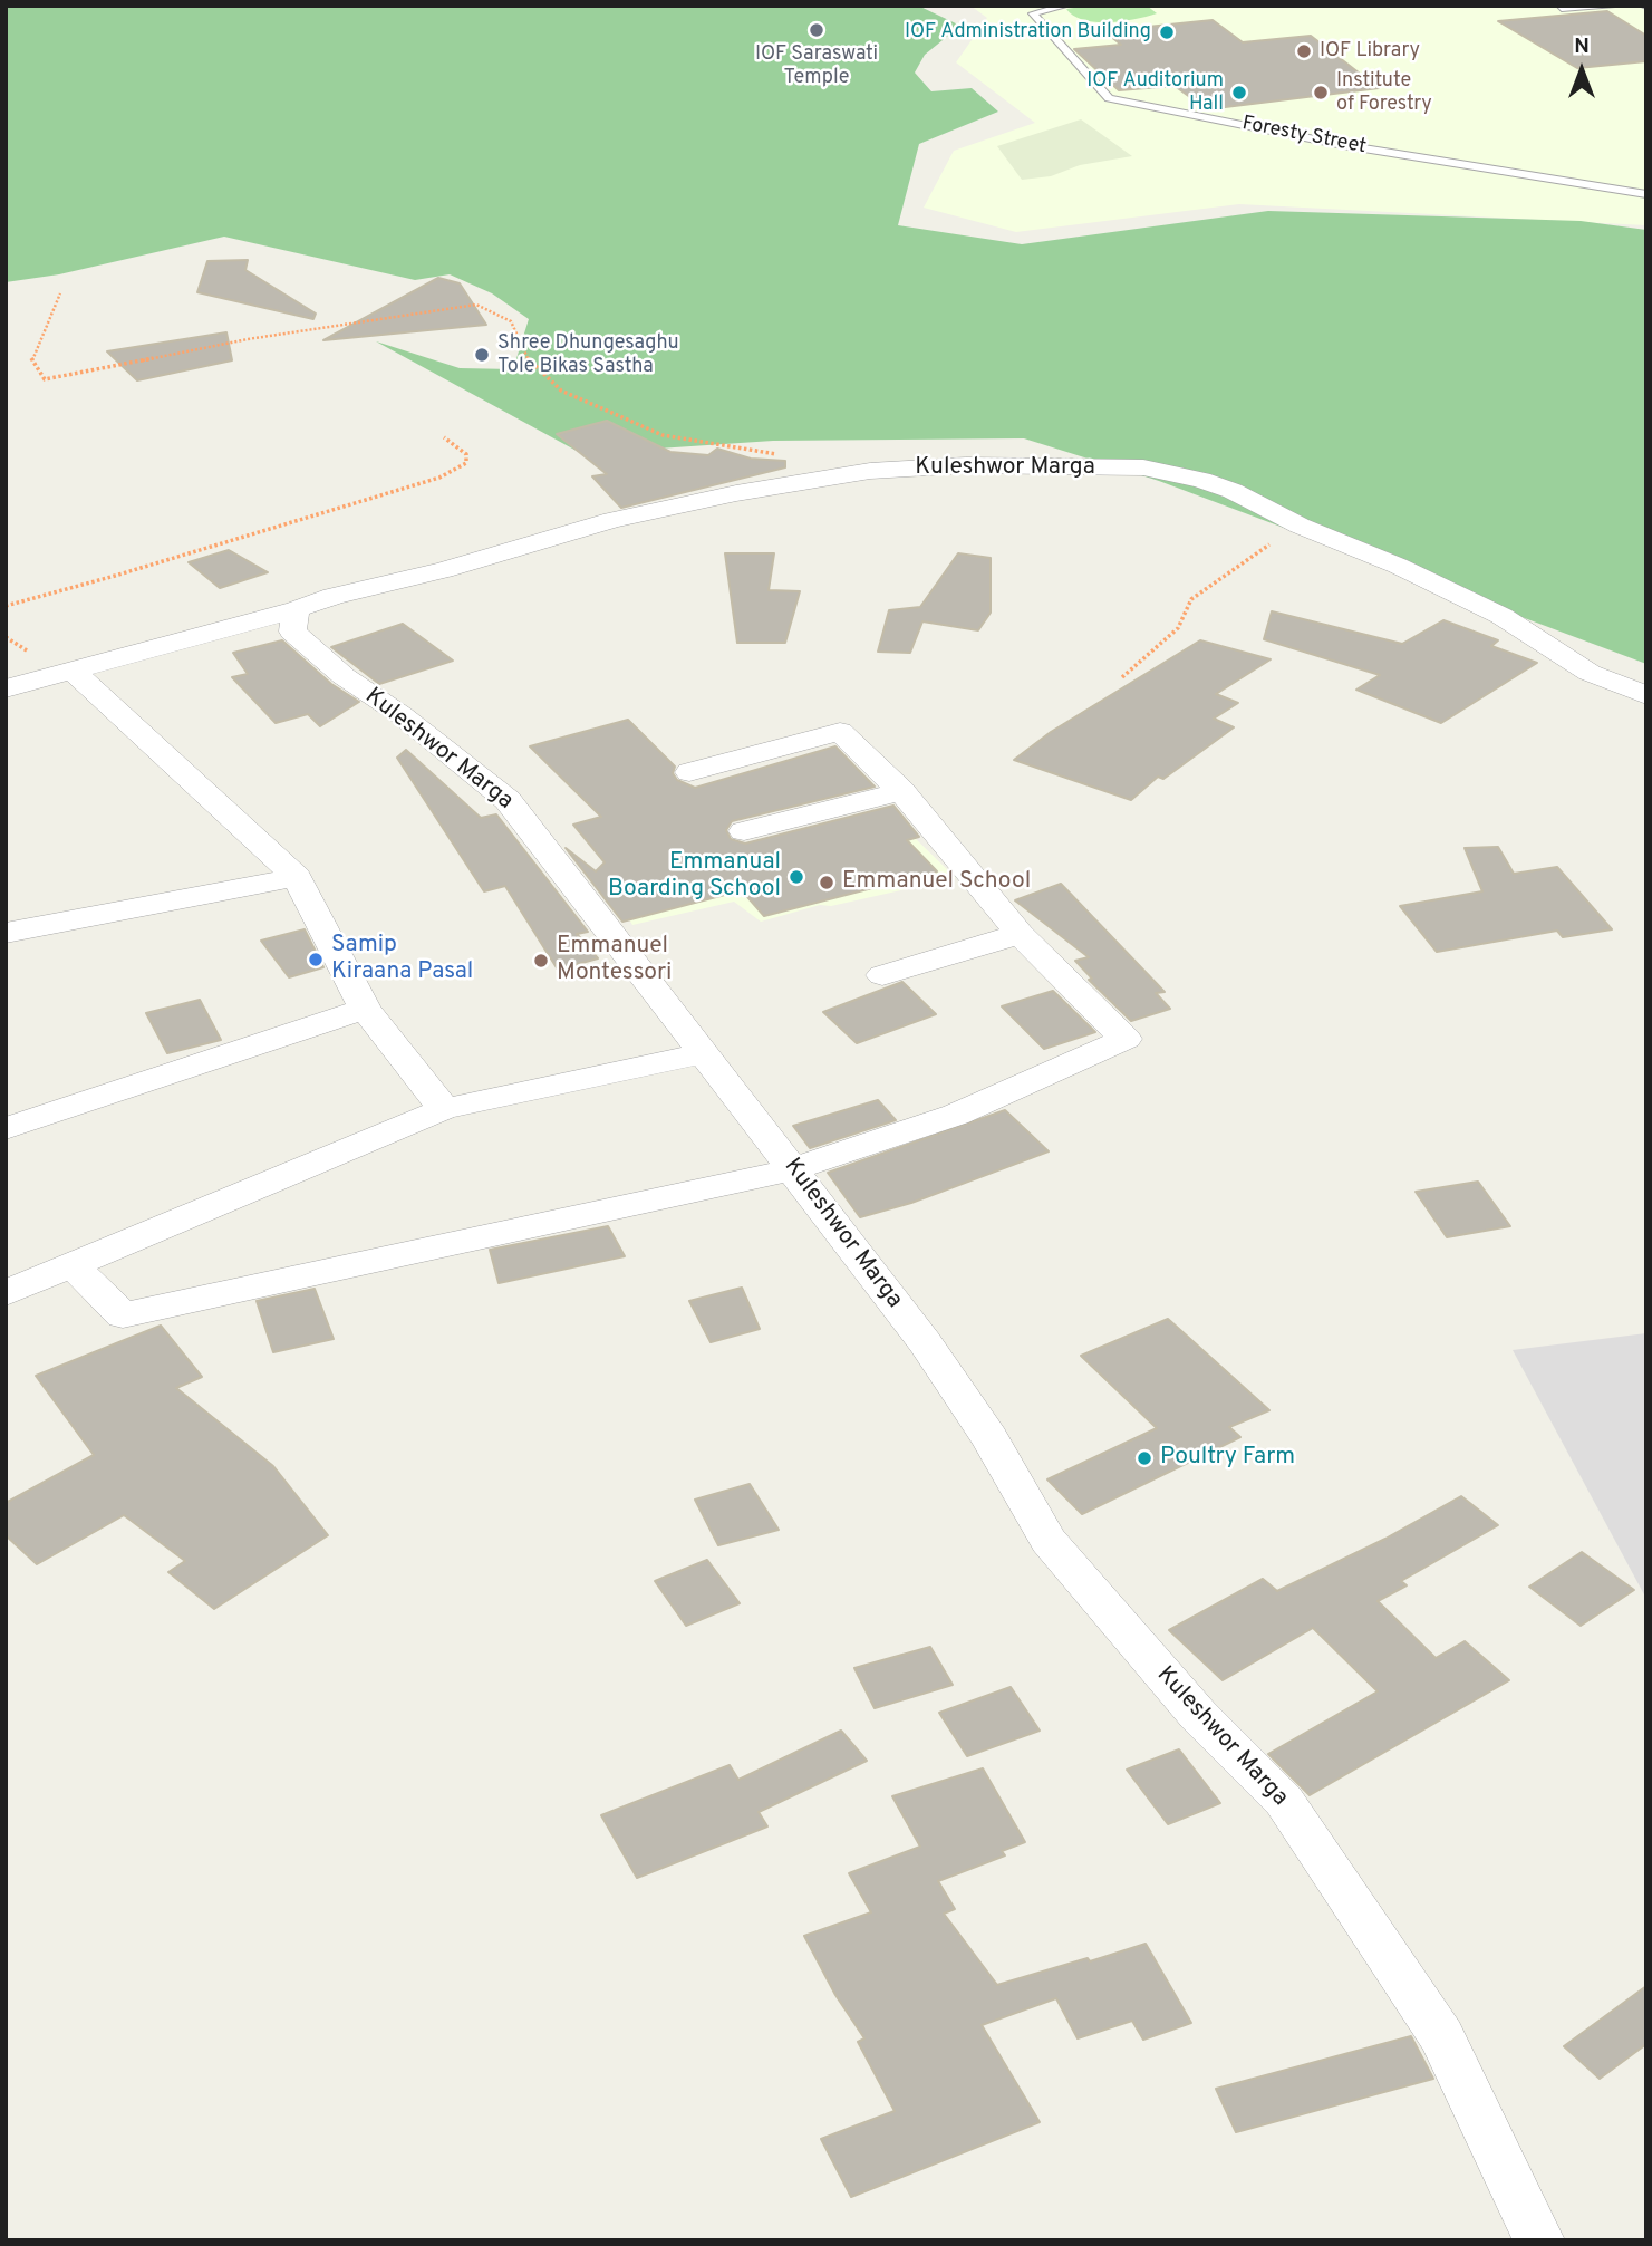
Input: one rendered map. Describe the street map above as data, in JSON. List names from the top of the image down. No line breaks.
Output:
{"streets":{"street":["Kuleshwor Marga"],"lane":["Foresty Street"]},"places":["IOF Saraswati Temple","IOF Administration Building","IOF Library","IOF Auditorium Hall","Institute of Forestry","Shree Dhungesaghu Tole Bikas Sastha","Emmanual Boarding School","Emmanuel School","Samip Kiraana Pasal","Emmanuel Montessori","Poultry Farm"],"north":"top"}
